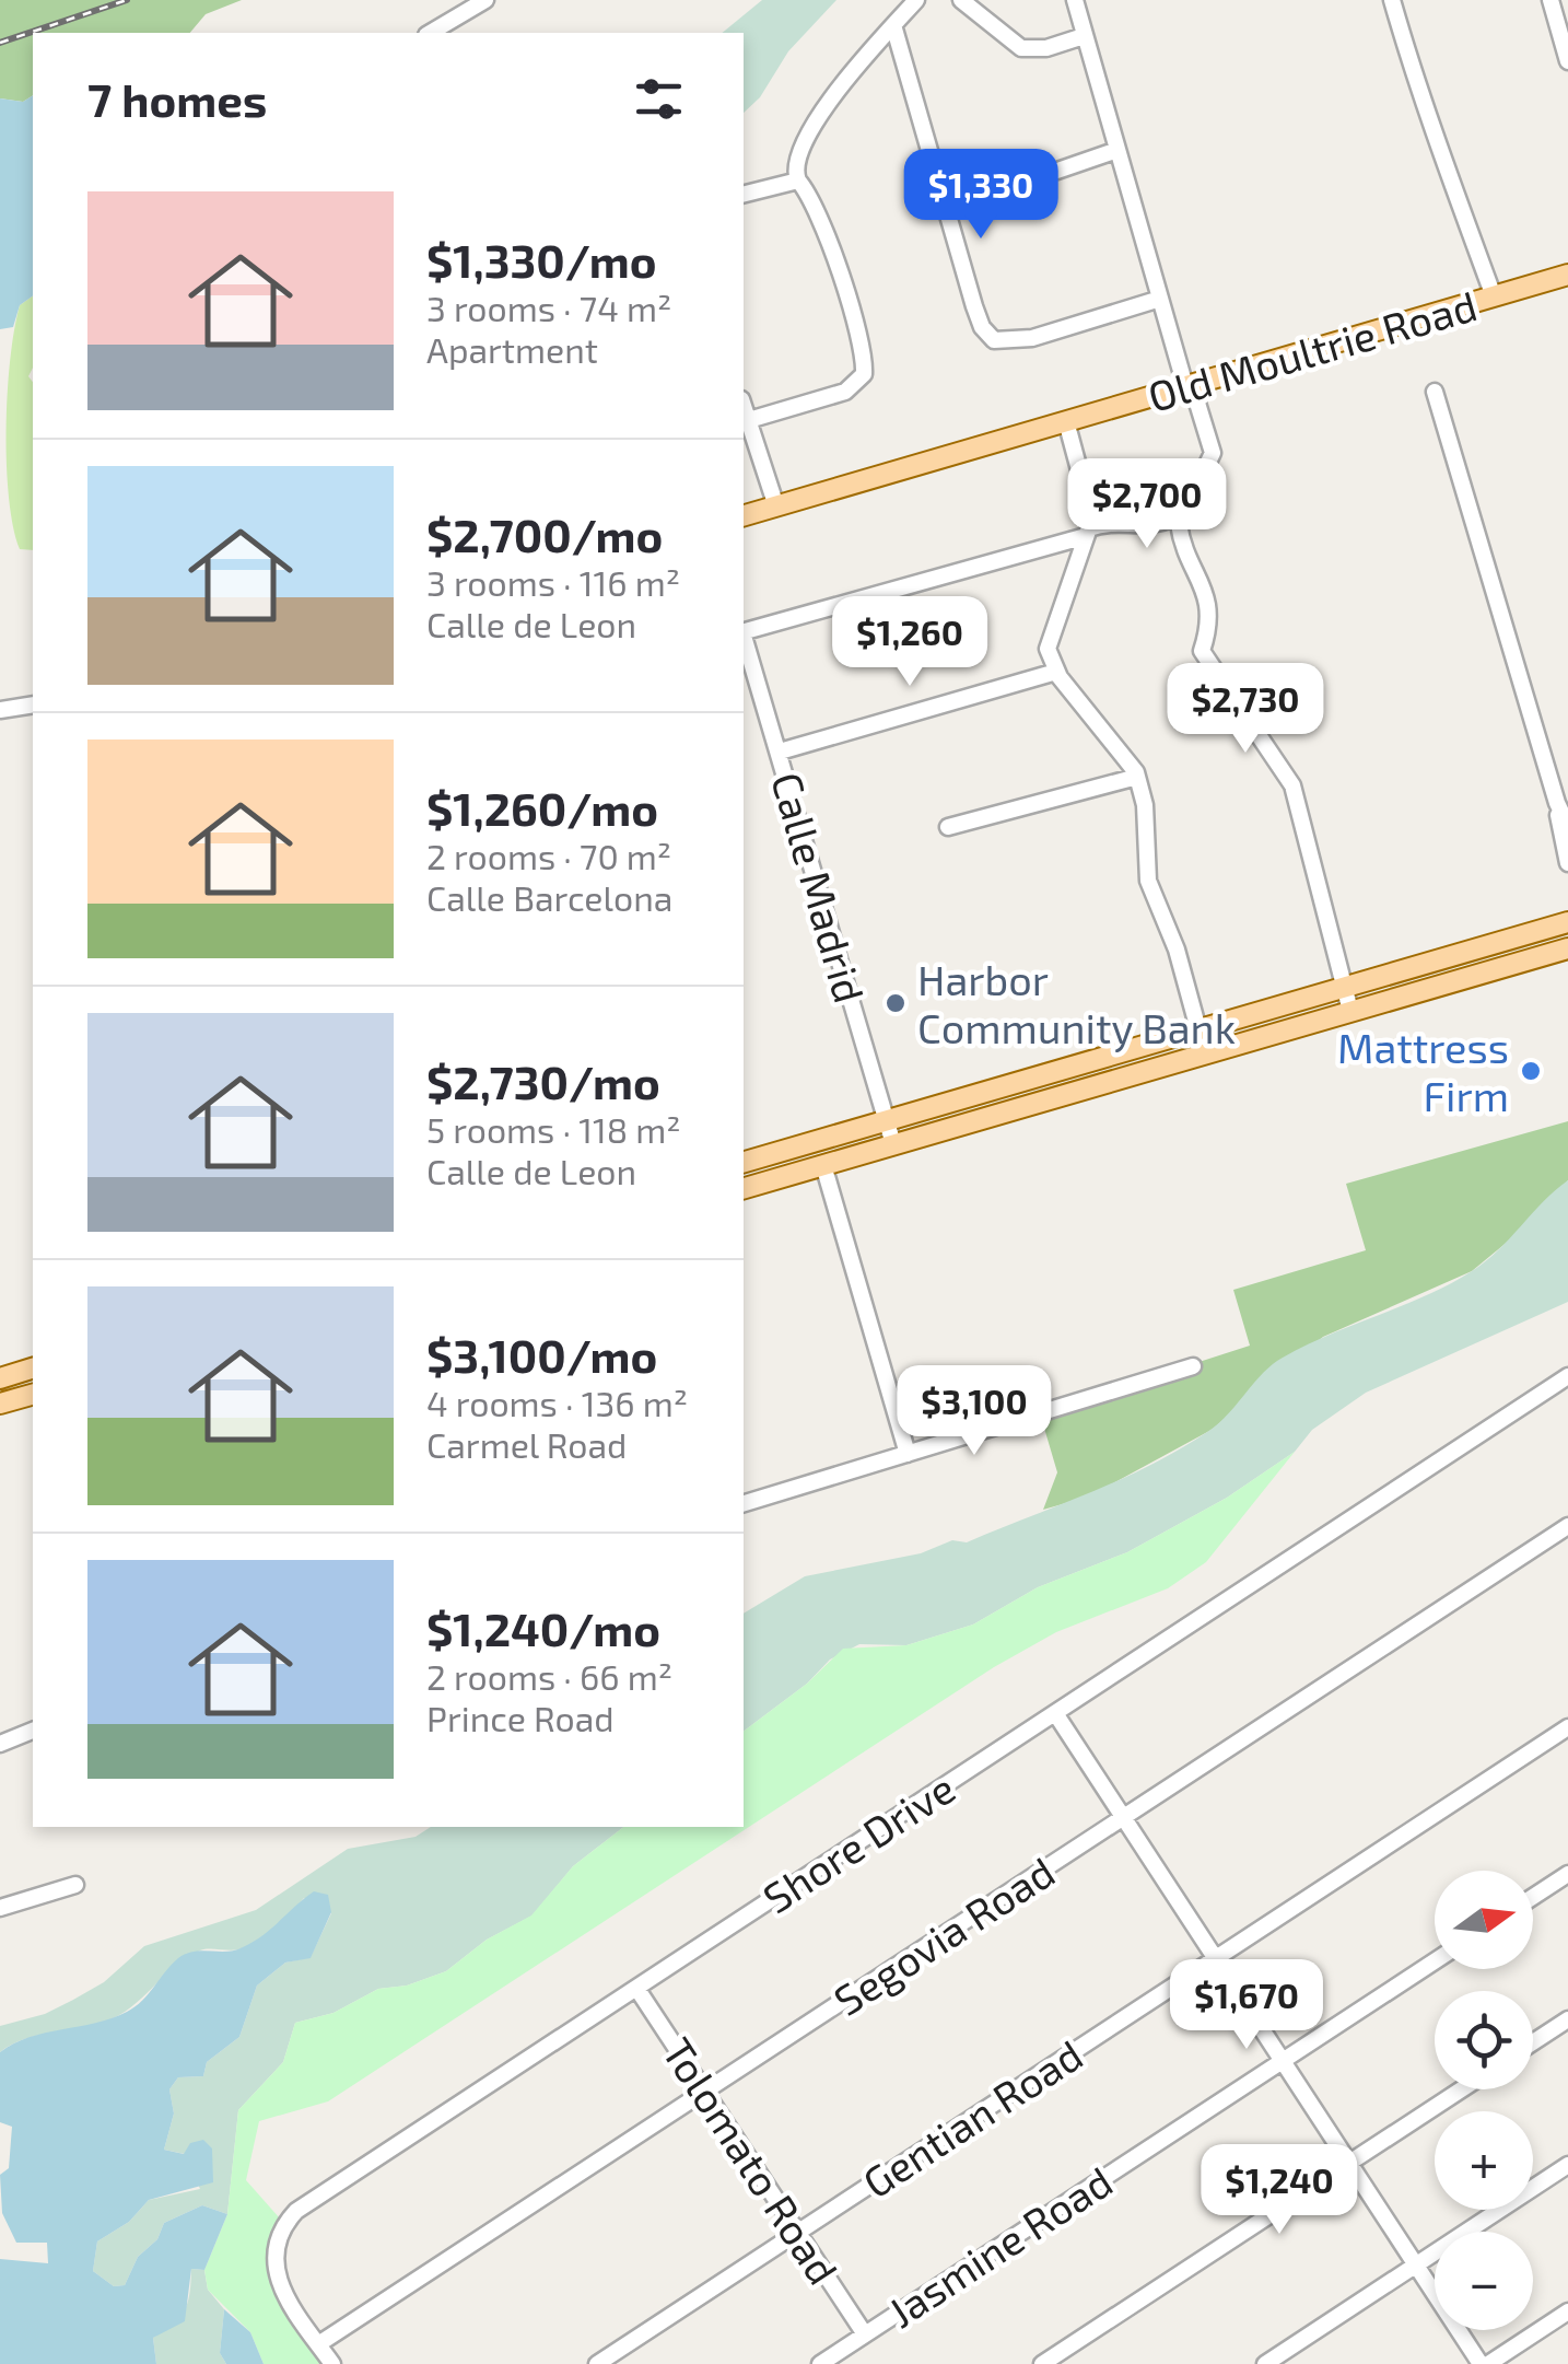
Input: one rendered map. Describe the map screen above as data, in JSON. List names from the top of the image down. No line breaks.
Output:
{"streets":{"main road":["Old Moultrie Road"],"street":["Calle Madrid","Shore Drive","Segovia Road","Gentian Road","Tolomato Road","Jasmine Road"]},"crossings":[["Shore Drive","Segovia Road"],["Shore Drive","Tolomato Road"],["Segovia Road","Tolomato Road"],["Gentian Road","Tolomato Road"],["Tolomato Road","Jasmine Road"]],"places":["Harbor Community Bank","Mattress Firm"],"north":"right","page":{"heading":"7 homes","price":["$1,330","$2,700","$1,260","$2,730","$3,100","$1,670","$1,240"],"list":[{"name":"$1,330/mo","note":"3 rooms · 74 m² · Apartment"},{"name":"$2,700/mo","note":"3 rooms · 116 m² · Calle de Leon"},{"name":"$1,260/mo","note":"2 rooms · 70 m² · Calle Barcelona"},{"name":"$2,730/mo","note":"5 rooms · 118 m² · Calle de Leon"},{"name":"$3,100/mo","note":"4 rooms · 136 m² · Carmel Road"},{"name":"$1,240/mo","note":"2 rooms · 66 m² · Prince Road"}],"map_buttons":["+","−"]}}
